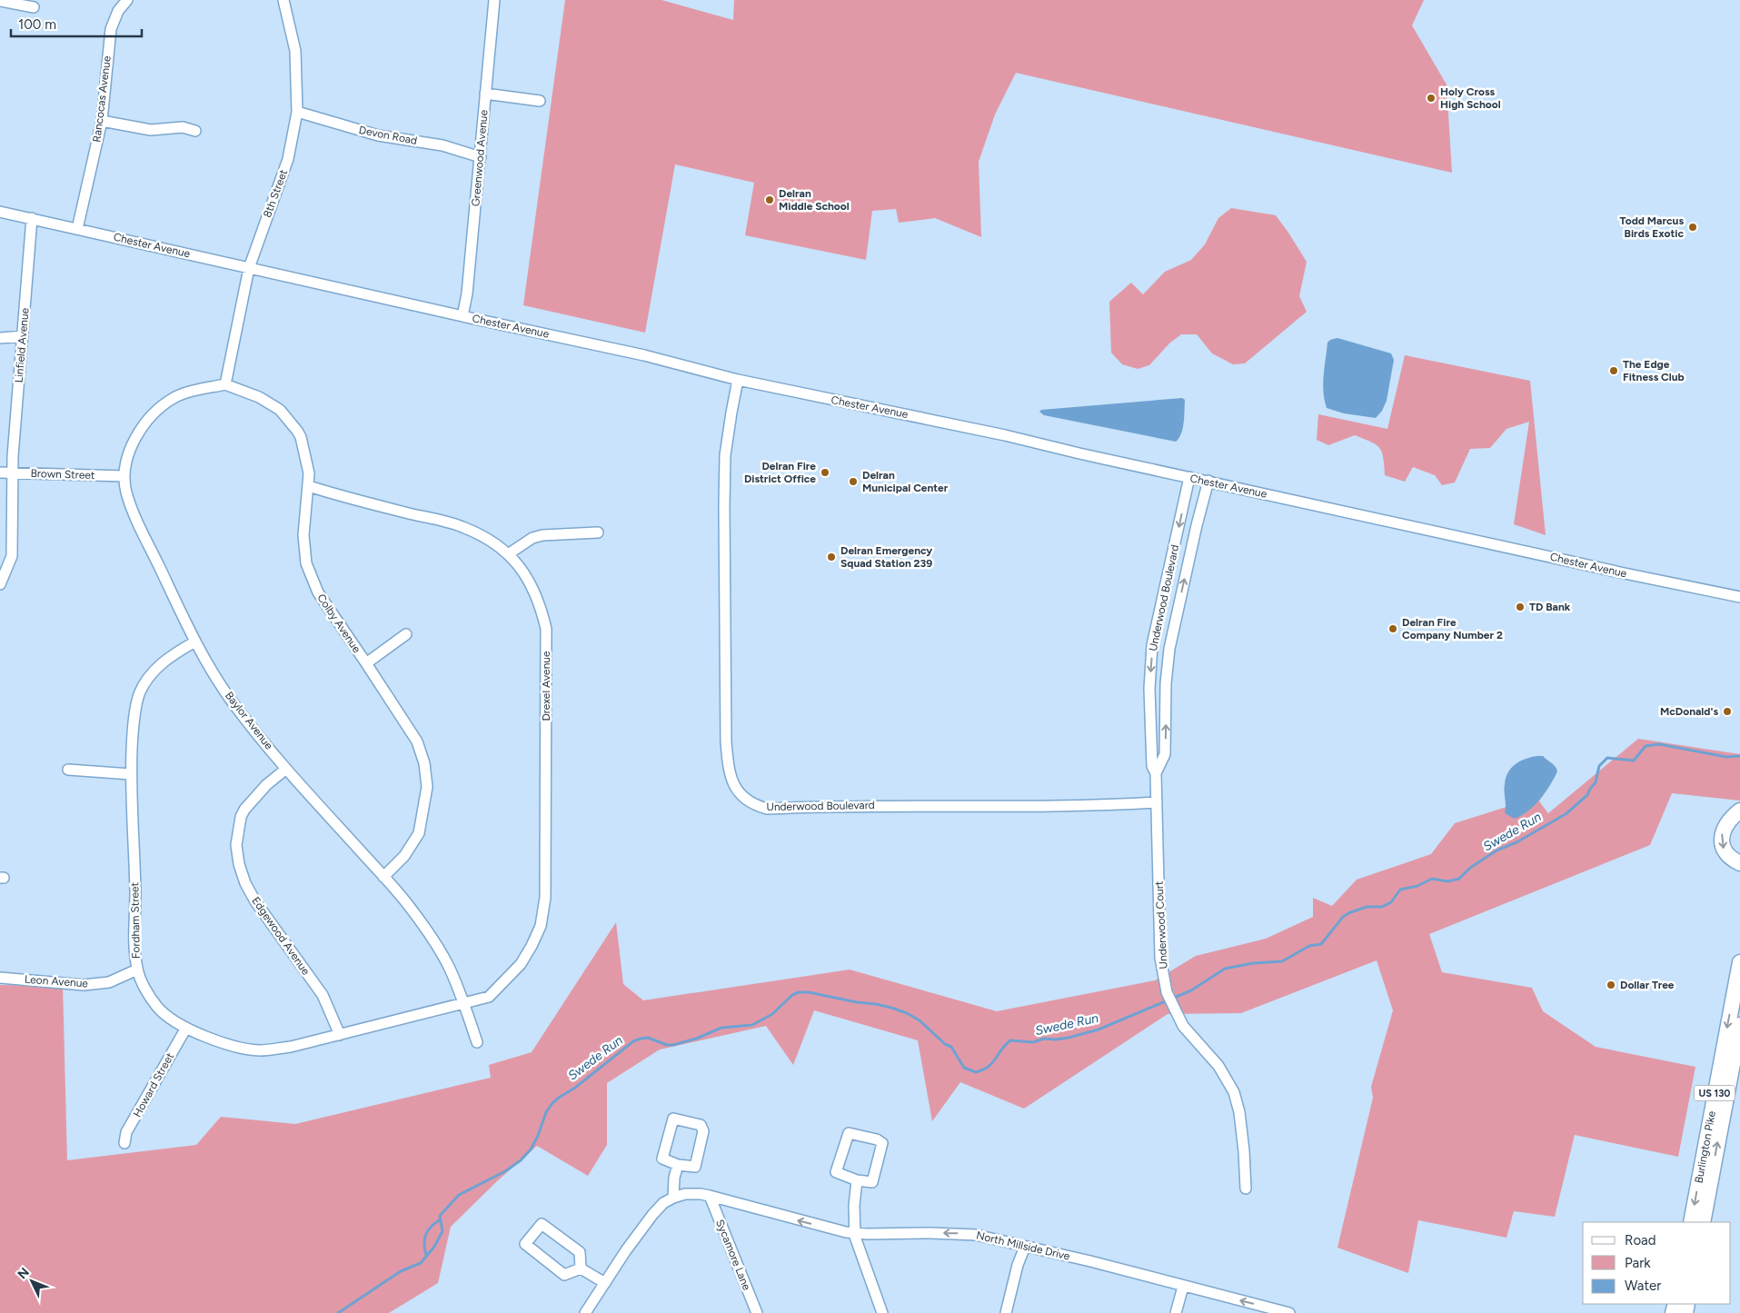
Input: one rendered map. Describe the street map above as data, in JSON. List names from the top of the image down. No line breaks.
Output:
{"streets":{"highway":["US 130","Burlington Pike"],"street":["Rancocas Avenue","Devon Road","Greenwood Avenue","8th Street","Chester Avenue","Linfield Avenue","Brown Street","Underwood Boulevard","Colby Avenue","Drexel Avenue","Baylor Avenue","Fordham Street","Underwood Court","Edgewood Avenue","Leon Avenue","Howard Street","North Millside Drive","Sycamore Lane"]},"crossings":[["Rancocas Avenue","Chester Avenue"],["Devon Road","Greenwood Avenue"],["Devon Road","8th Street"],["Greenwood Avenue","Chester Avenue"],["8th Street","Chester Avenue"],["8th Street","Colby Avenue"],["8th Street","Baylor Avenue"],["Chester Avenue","Linfield Avenue"],["Chester Avenue","Underwood Boulevard"],["Linfield Avenue","Brown Street"],["Brown Street","Baylor Avenue"],["Underwood Boulevard","Underwood Court"],["Colby Avenue","Drexel Avenue"],["Colby Avenue","Baylor Avenue"],["Drexel Avenue","Baylor Avenue"],["Drexel Avenue","Fordham Street"],["Baylor Avenue","Fordham Street"],["Baylor Avenue","Edgewood Avenue"],["Fordham Street","Edgewood Avenue"],["Fordham Street","Leon Avenue"],["Fordham Street","Howard Street"],["North Millside Drive","Sycamore Lane"]],"one_way":["North Millside Drive"],"water":["Swede Run"],"places":["Holy Cross High School","Delran Middle School","Todd Marcus Birds Exotic","The Edge Fitness Club","Delran Fire District Office","Delran Municipal Center","Delran Emergency Squad Station 239","TD Bank","Delran Fire Company Number 2","McDonald's","Dollar Tree"],"legend":["Road","Park","Water"],"scale_bar":"100 m","north":"top left"}
